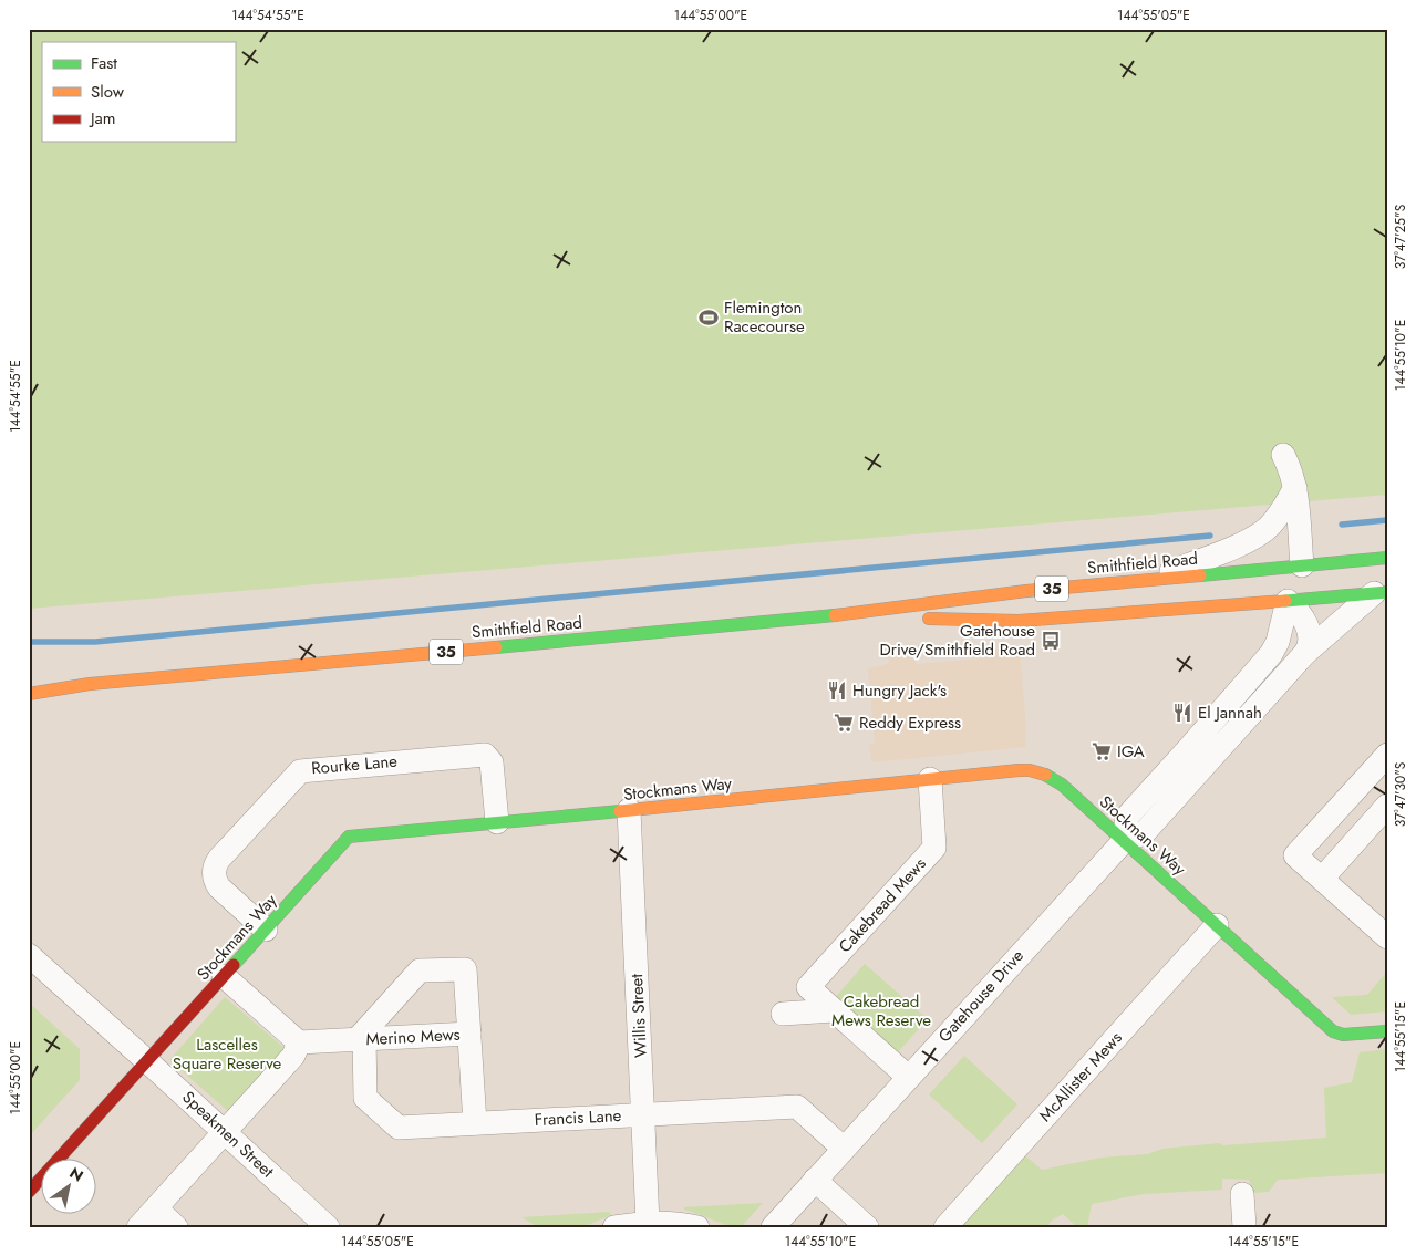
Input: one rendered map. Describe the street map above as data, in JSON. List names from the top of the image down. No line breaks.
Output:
{"streets":{"main road":["Smithfield Road","35","Stockmans Way"],"street":["Rourke Lane","Cakebread Mews","Gatehouse Drive","Willis Street","Merino Mews","McAllister Mews","Francis Lane","Speakmen Street"]},"crossings":[["Rourke Lane","Stockmans Way"],["Stockmans Way","Cakebread Mews"],["Stockmans Way","Gatehouse Drive"],["Stockmans Way","Willis Street"],["Stockmans Way","McAllister Mews"],["Stockmans Way","Speakmen Street"],["Cakebread Mews","Gatehouse Drive"],["Gatehouse Drive","Francis Lane"],["Willis Street","Francis Lane"],["Merino Mews","Francis Lane"]],"parks":["Cakebread Mews Reserve","Lascelles Square Reserve"],"places":{"sports":["Flemington Racecourse"],"bus stop":["Gatehouse Drive/Smithfield Road"],"restaurant":["Hungry Jack's","El Jannah"],"supermarket":["Reddy Express","IGA"]},"legend":["Fast","Slow","Jam"],"north":"top right","coordinates":["144°54'55\"E","144°55'00\"E","144°55'05\"E","37°47'25\"S","144°55'10\"E","37°47'30\"S","144°55'15\"E"]}
